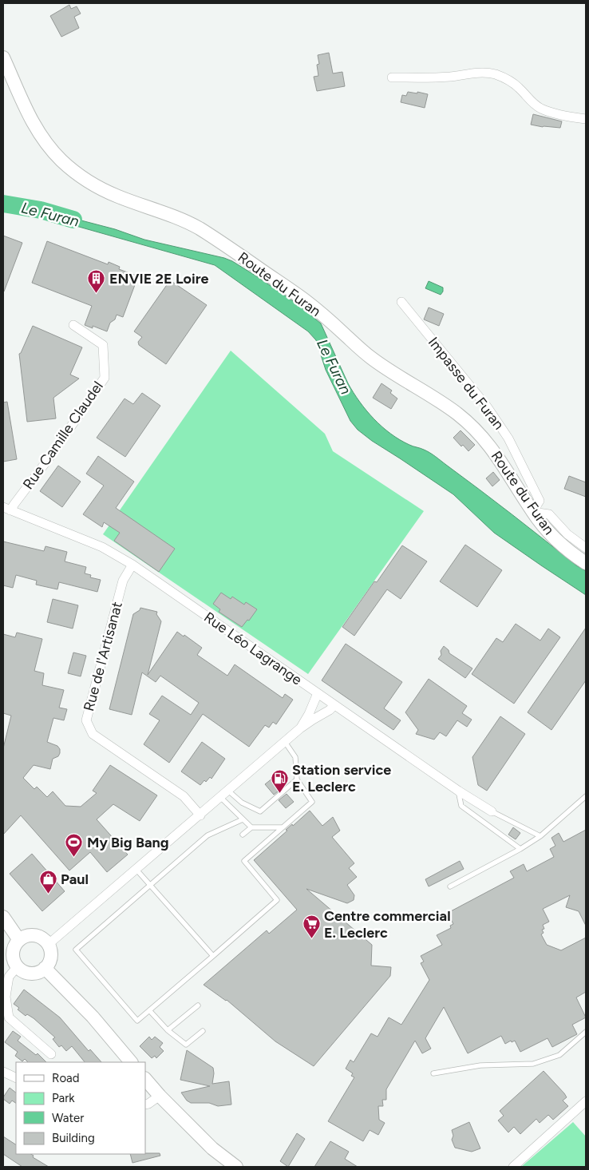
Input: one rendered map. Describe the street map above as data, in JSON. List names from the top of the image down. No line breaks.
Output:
{"streets":{"main road":["Route du Furan"],"street":["Impasse du Furan","Rue Camille Claudel","Rue Léo Lagrange","Rue de l'Artisanat"]},"crossings":[["Route du Furan","Impasse du Furan"],["Rue Camille Claudel","Rue Léo Lagrange"],["Rue Léo Lagrange","Rue de l'Artisanat"]],"water":["Le Furan"],"places":{"building":["ENVIE 2E Loire"],"fuel station":["Station service E. Leclerc"],"sports":["My Big Bang"],"shop":["Paul"],"supermarket":["Centre commercial E. Leclerc"]},"legend":["Road","Park","Water","Building"]}
